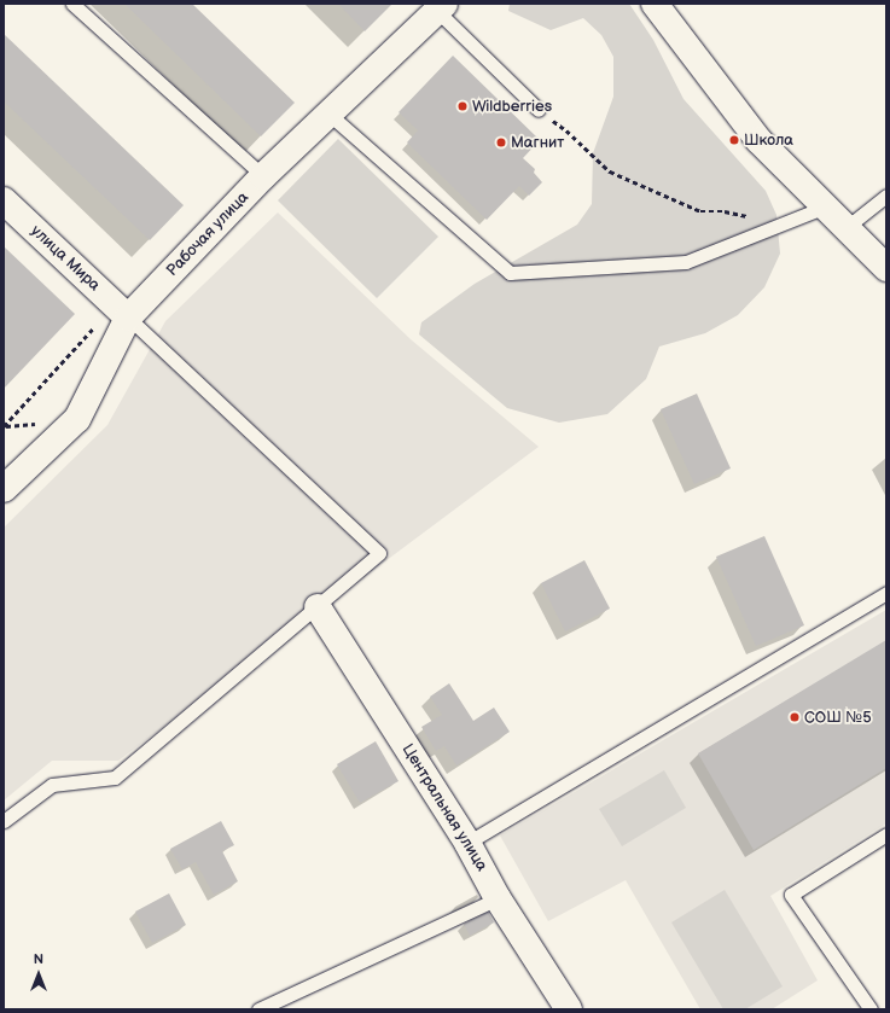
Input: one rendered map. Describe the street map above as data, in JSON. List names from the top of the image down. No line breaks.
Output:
{"streets":{"street":["Рабочая улица","улица Мира","Центральная улица"]},"crossings":[["Рабочая улица","улица Мира"]],"places":["Wildberries","Школа","Магнит","СОШ №5"],"north":"top"}
